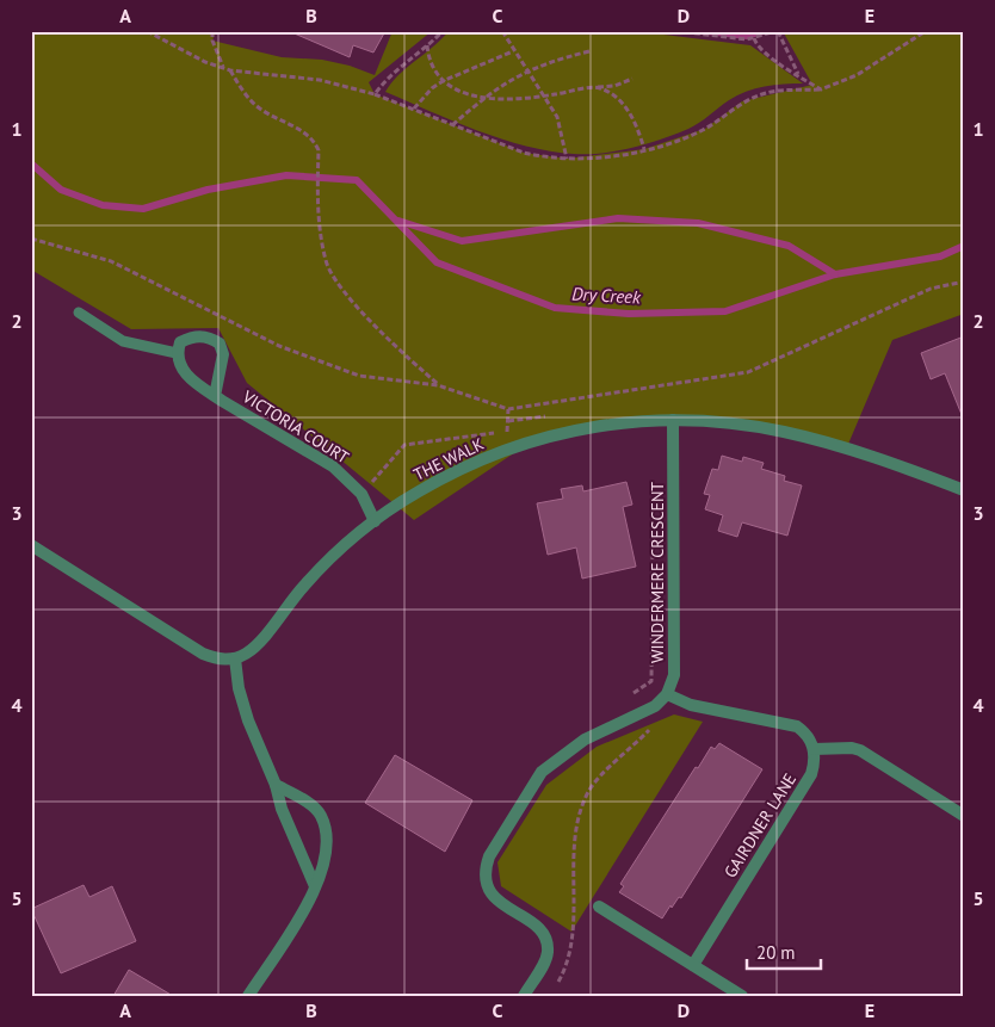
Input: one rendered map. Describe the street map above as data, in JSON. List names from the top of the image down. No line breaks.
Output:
{"streets":{"street":["VICTORIA COURT","THE WALK","WINDERMERE CRESCENT","GAIRDNER LANE"]},"crossings":[["VICTORIA COURT","THE WALK"],["THE WALK","WINDERMERE CRESCENT"]],"water":["Dry Creek"],"scale_bar":"20 m","grid":{"columns":["A","B","C","D","E"],"rows":["1","2","3","4","5"]}}
